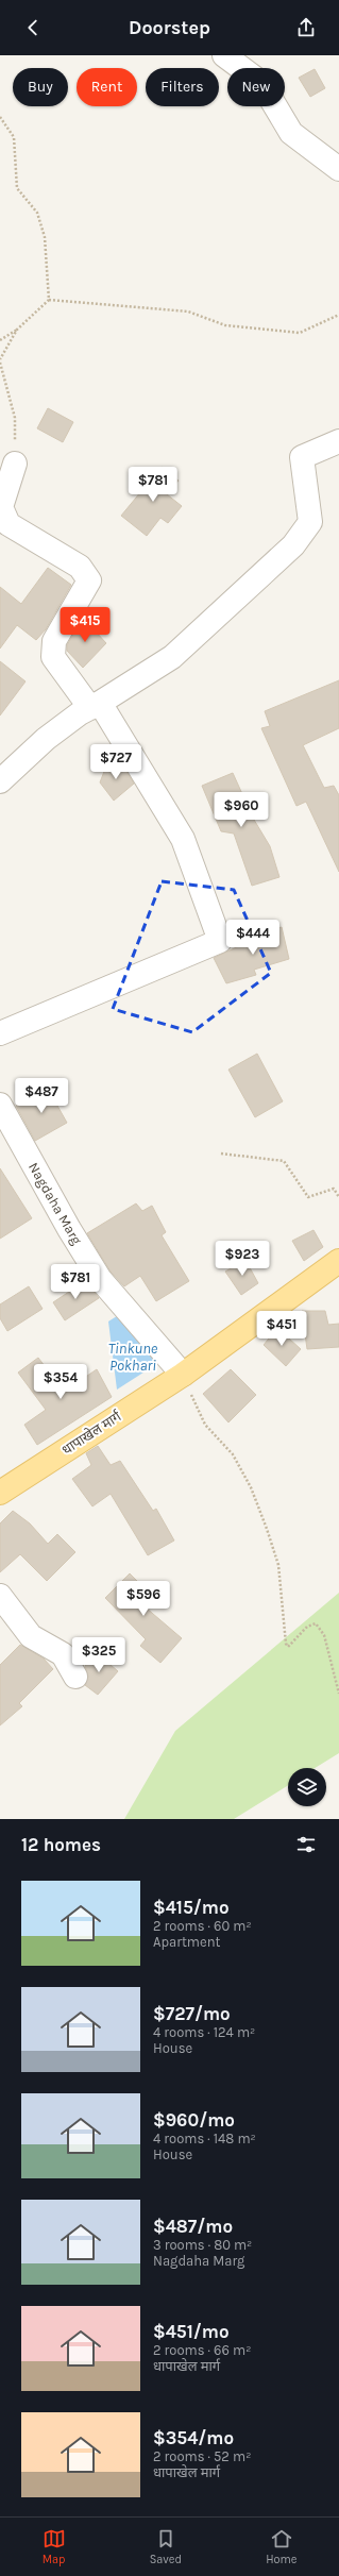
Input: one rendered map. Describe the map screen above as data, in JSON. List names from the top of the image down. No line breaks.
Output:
{"streets":{"main road":["धापाखेल मार्ग"],"street":["Nagdaha Marg"]},"crossings":[["Nagdaha Marg","धापाखेल मार्ग"]],"water":["Tinkune Pokhari"],"page":{"header":"Doorstep","chip":["Buy","Rent","Filters","New"],"price":["$781","$415","$727","$960","$444","$487","$923","$781","$451","$354","$596","$325"],"heading":"12 homes","list":[{"name":"$415/mo","note":"2 rooms · 60 m² · Apartment"},{"name":"$727/mo","note":"4 rooms · 124 m² · House"},{"name":"$960/mo","note":"4 rooms · 148 m² · House"},{"name":"$487/mo","note":"3 rooms · 80 m² · Nagdaha Marg"},{"name":"$451/mo","note":"2 rooms · 66 m² · धापाखेल मार्ग"},{"name":"$354/mo","note":"2 rooms · 52 m² · धापाखेल मार्ग"}],"tabs":["Map","Saved","Home"]}}
